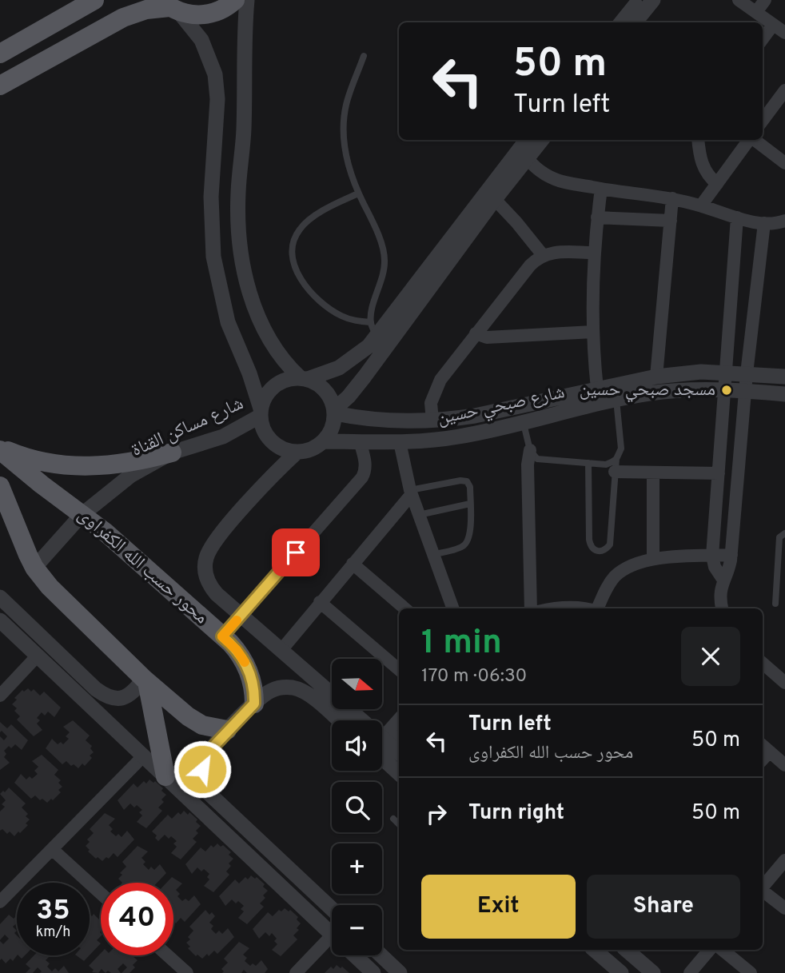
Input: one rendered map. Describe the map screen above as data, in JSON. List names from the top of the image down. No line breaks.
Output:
{"streets":{"main road":["محور حسب الله الكفراوى"],"street":["شارع صبحي حسين","شارع مساكن القناة"]},"crossings":[["شارع صبحي حسين","شارع مساكن القناة"],["شارع مساكن القناة","محور حسب الله الكفراوى"]],"places":["مسجد صبحي حسين"],"north":"right","page":{"turn":["50 m","Turn left"],"heading":["1 min","170 m · 06:30"],"map_buttons":["+","−"],"list":[{"name":"Turn left","note":"محور حسب الله الكفراوى","value":"50 m"},{"name":"Turn right","value":"50 m"}],"buttons":["Exit","Share"],"speed":"35 km/h","limit":"40"}}
